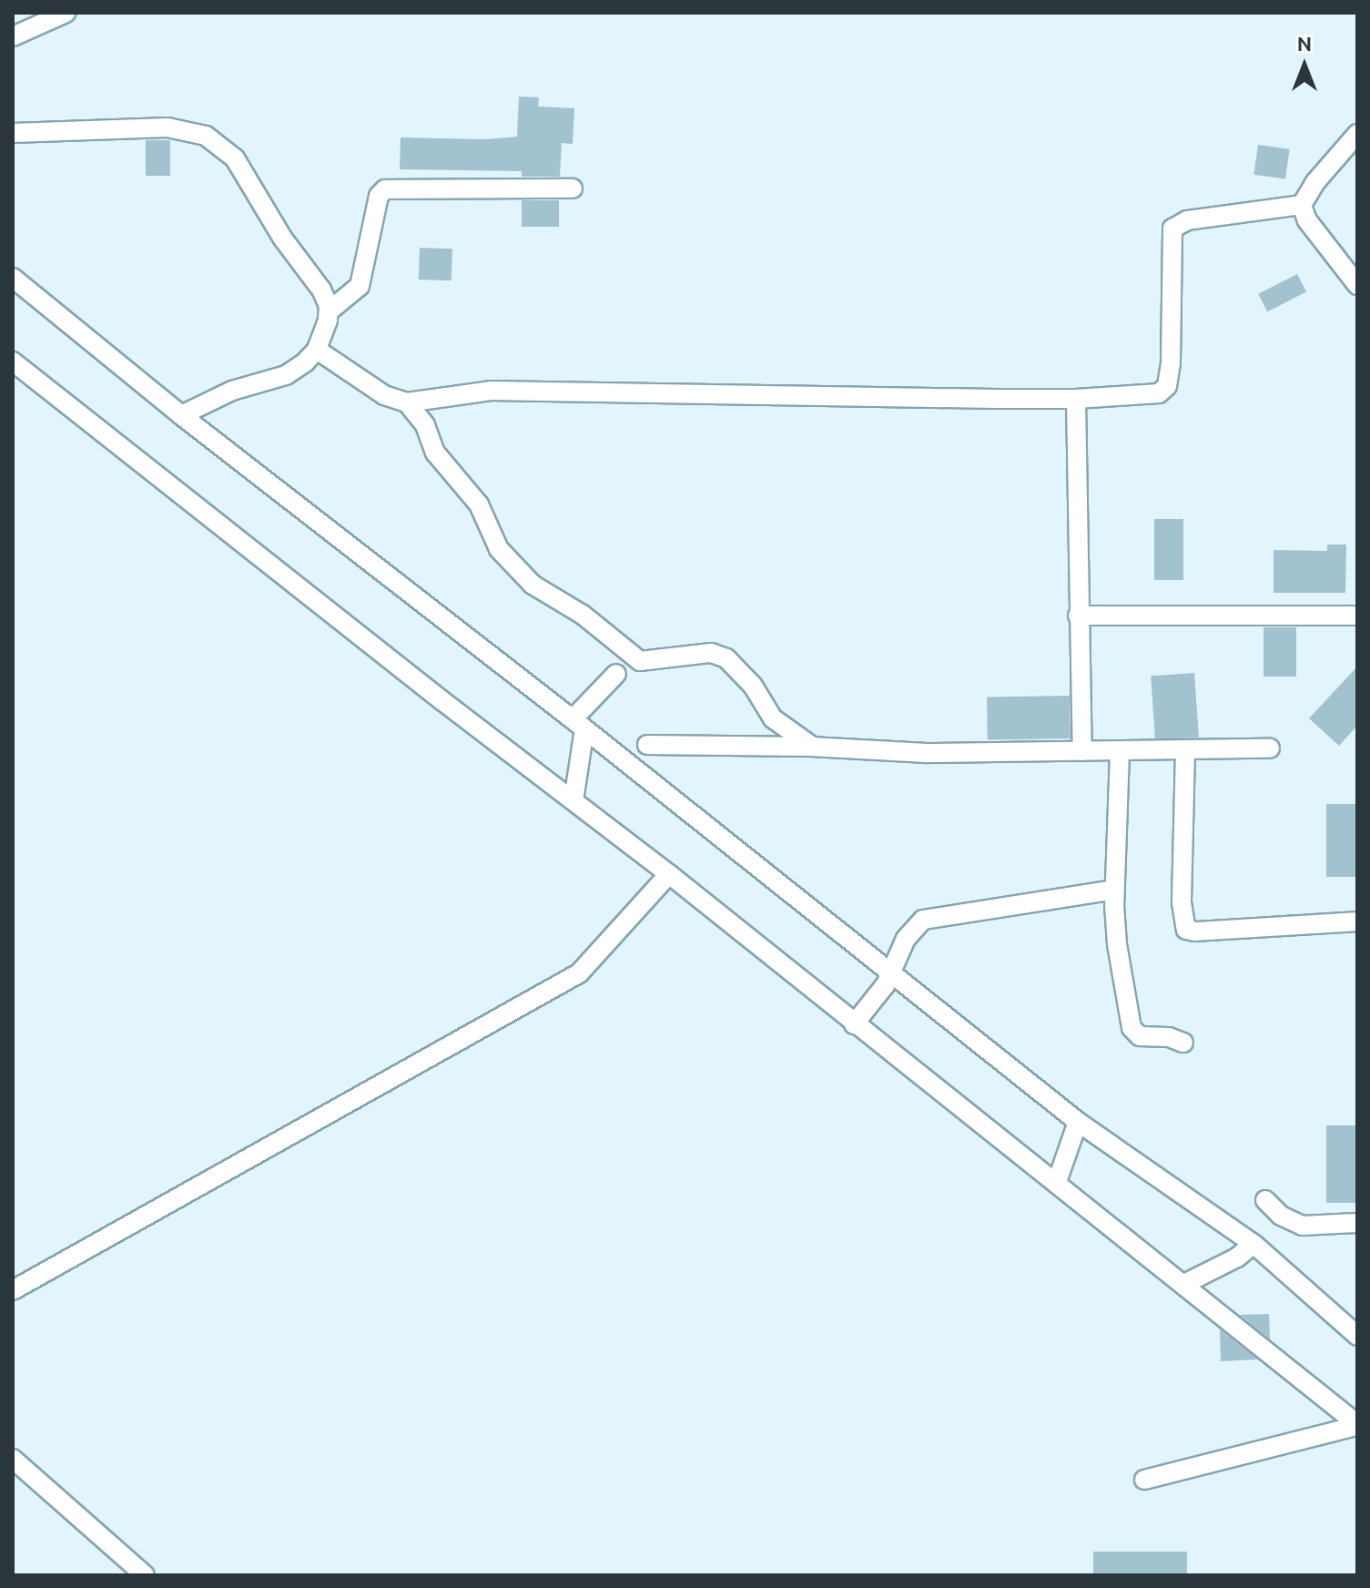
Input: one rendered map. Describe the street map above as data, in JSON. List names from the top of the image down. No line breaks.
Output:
{"north":"top"}
